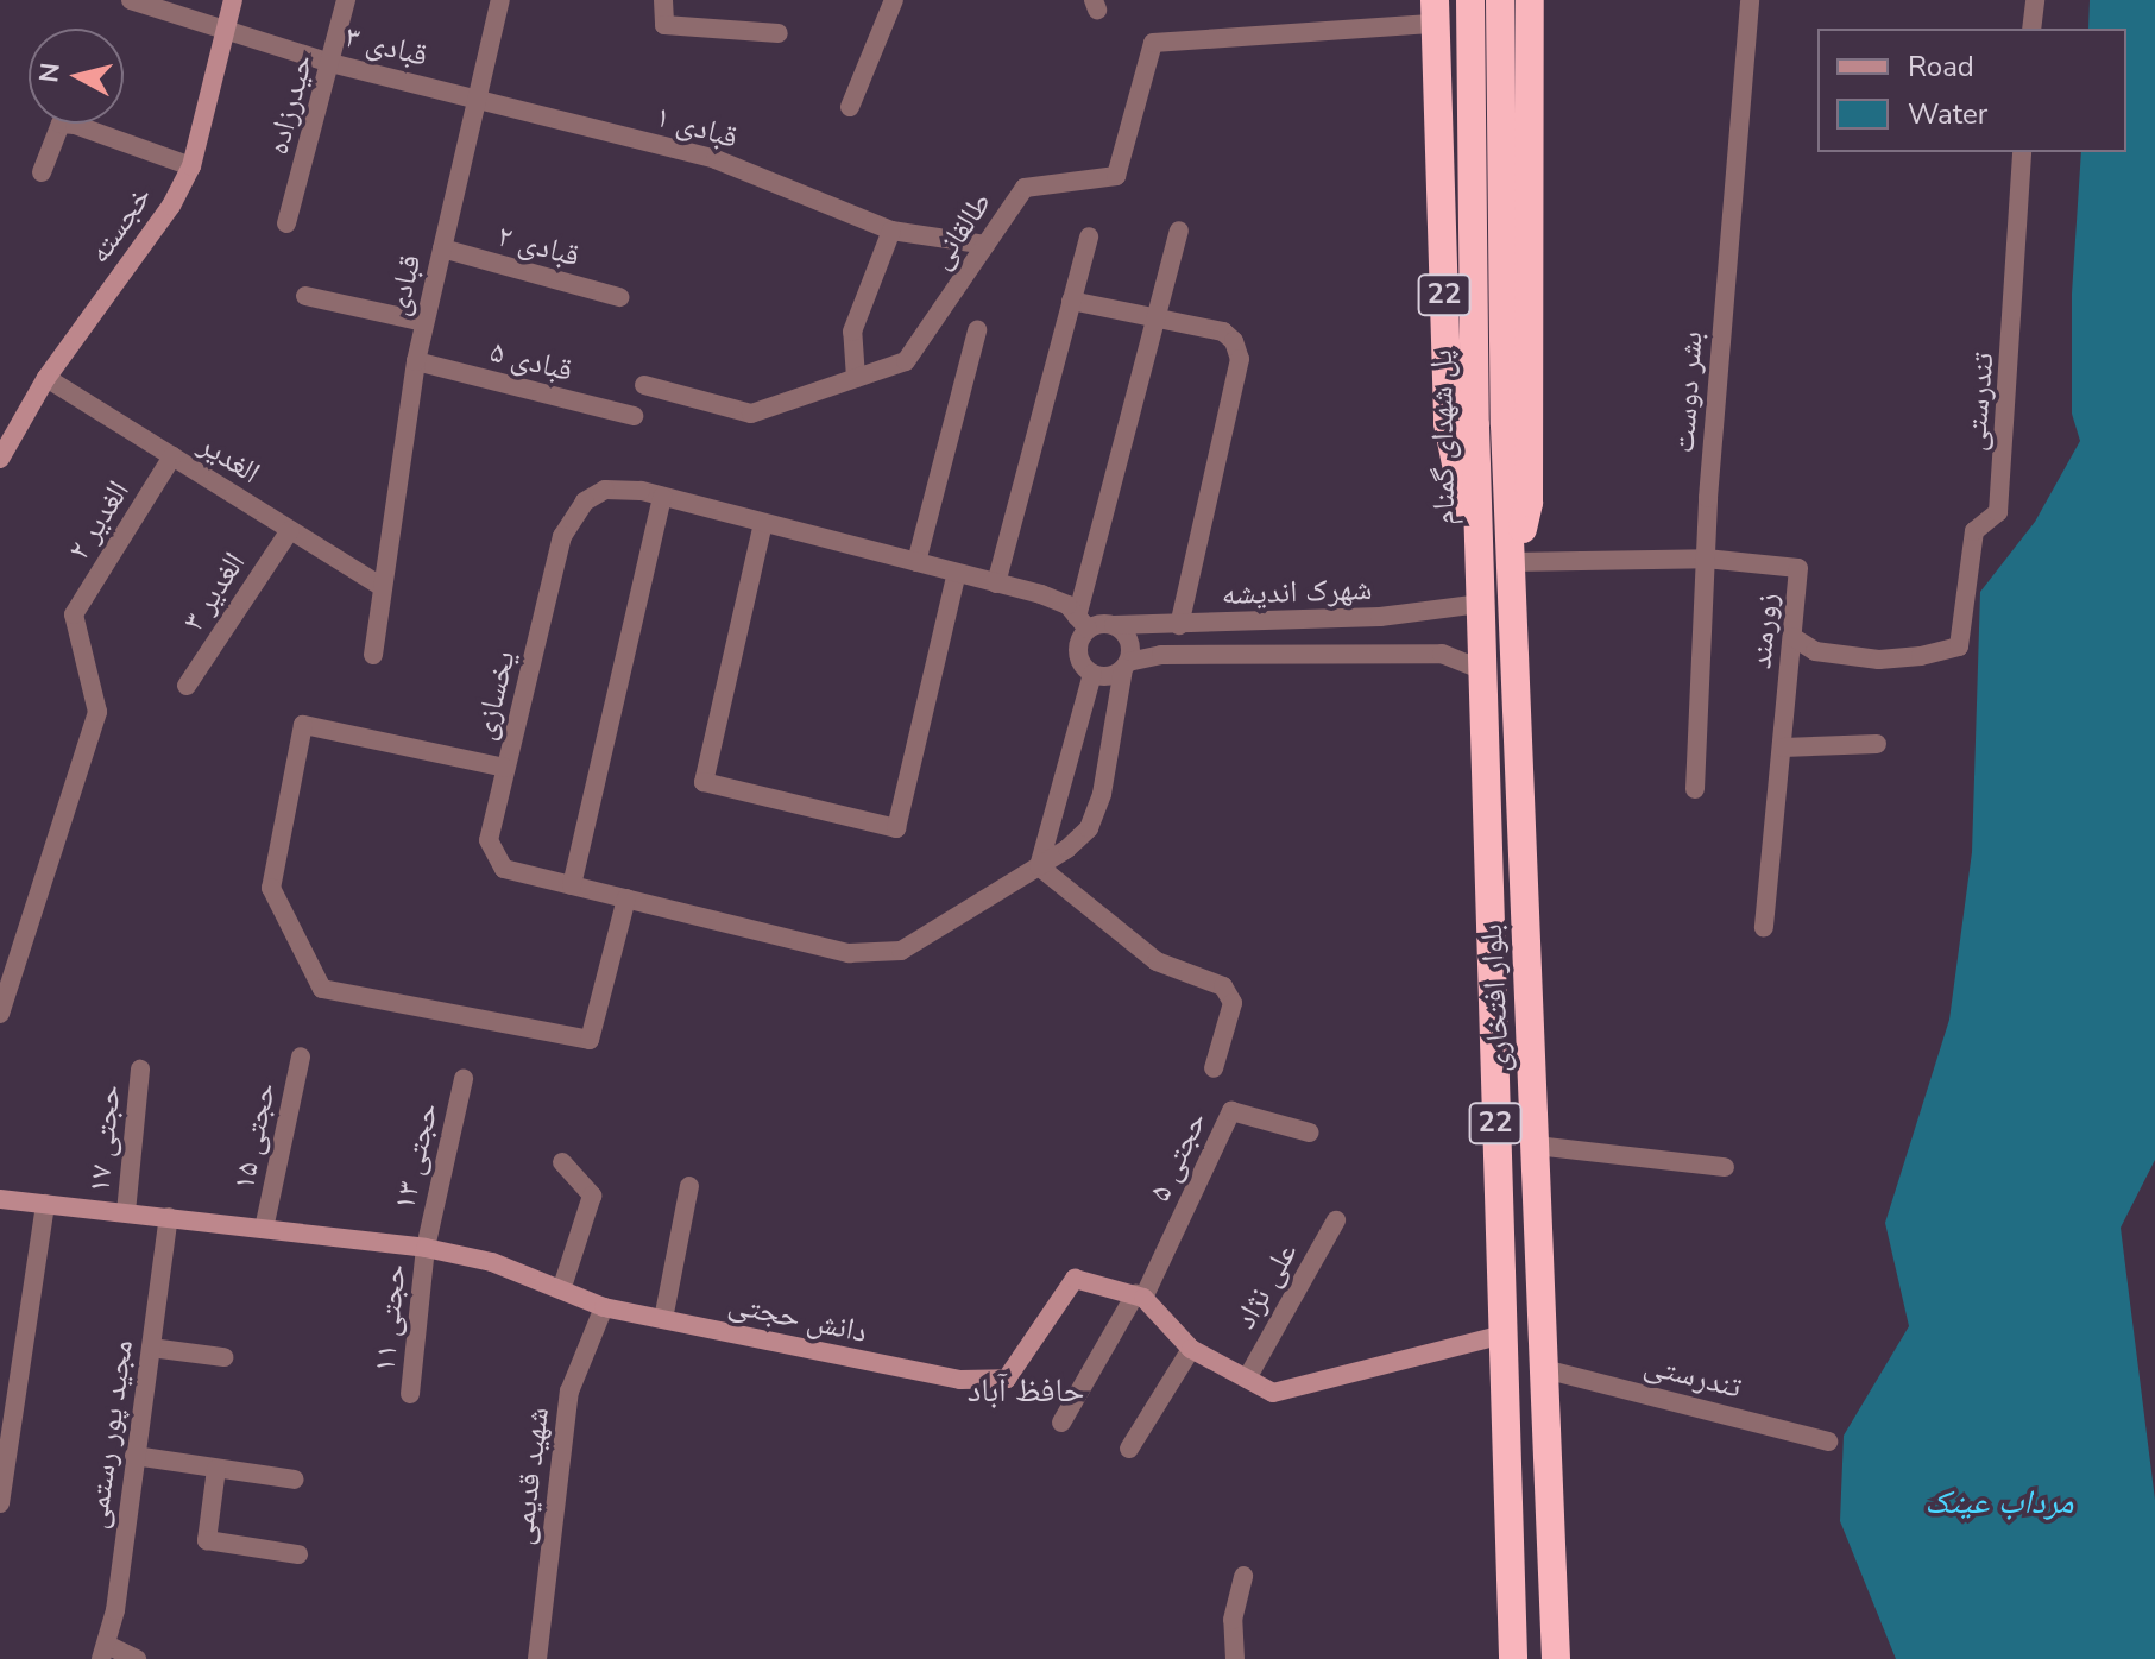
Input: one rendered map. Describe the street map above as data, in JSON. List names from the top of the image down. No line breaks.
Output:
{"streets":{"highway":["22","پل شهدای گمنام","بلوار افتخاری"],"street":["قبادی ۳","حیدرزاده","قبادی ۱","خجسته","طالقانی","قبادی ۲","قبادی","قبادی ۵","بشر دوست","تندرستی","الغدیر","الغدیر ۲","الغدیر ۳","شهرک اندیشه","زورمند","یخسازی","حجتی ۱۵","حجتی ۱۷","حجتی ۱۳","حجتی ۵","علی نژاد","حجتی ۱۱","دانش حجتی","مجید پور رستمی","شهید قدیمی"]},"crossings":[["قبادی ۳","حیدرزاده"],["قبادی ۳","قبادی ۱"],["قبادی ۳","خجسته"],["قبادی ۳","قبادی"],["قبادی ۱","طالقانی"],["قبادی ۱","قبادی"],["خجسته","الغدیر"],["طالقانی","22"],["قبادی ۲","قبادی"],["قبادی","قبادی ۵"],["قبادی","الغدیر"],["22","پل شهدای گمنام"],["22","شهرک اندیشه"],["22","زورمند"],["22","بلوار افتخاری"],["بشر دوست","زورمند"],["تندرستی","زورمند"],["تندرستی","بلوار افتخاری"],["پل شهدای گمنام","شهرک اندیشه"],["پل شهدای گمنام","زورمند"],["پل شهدای گمنام","بلوار افتخاری"],["الغدیر","الغدیر ۲"],["الغدیر","الغدیر ۳"],["شهرک اندیشه","یخسازی"],["شهرک اندیشه","بلوار افتخاری"],["زورمند","بلوار افتخاری"],["حجتی ۱۵","دانش حجتی"],["حجتی ۱۷","دانش حجتی"],["حجتی ۱۳","حجتی ۱۱"],["حجتی ۱۳","دانش حجتی"],["حجتی ۵","دانش حجتی"],["حجتی ۱۱","دانش حجتی"],["دانش حجتی","مجید پور رستمی"],["دانش حجتی","شهید قدیمی"]],"districts":["حافظ آباد"],"water":["مرداب عینک"],"legend":["Road","Water"],"north":"left"}
